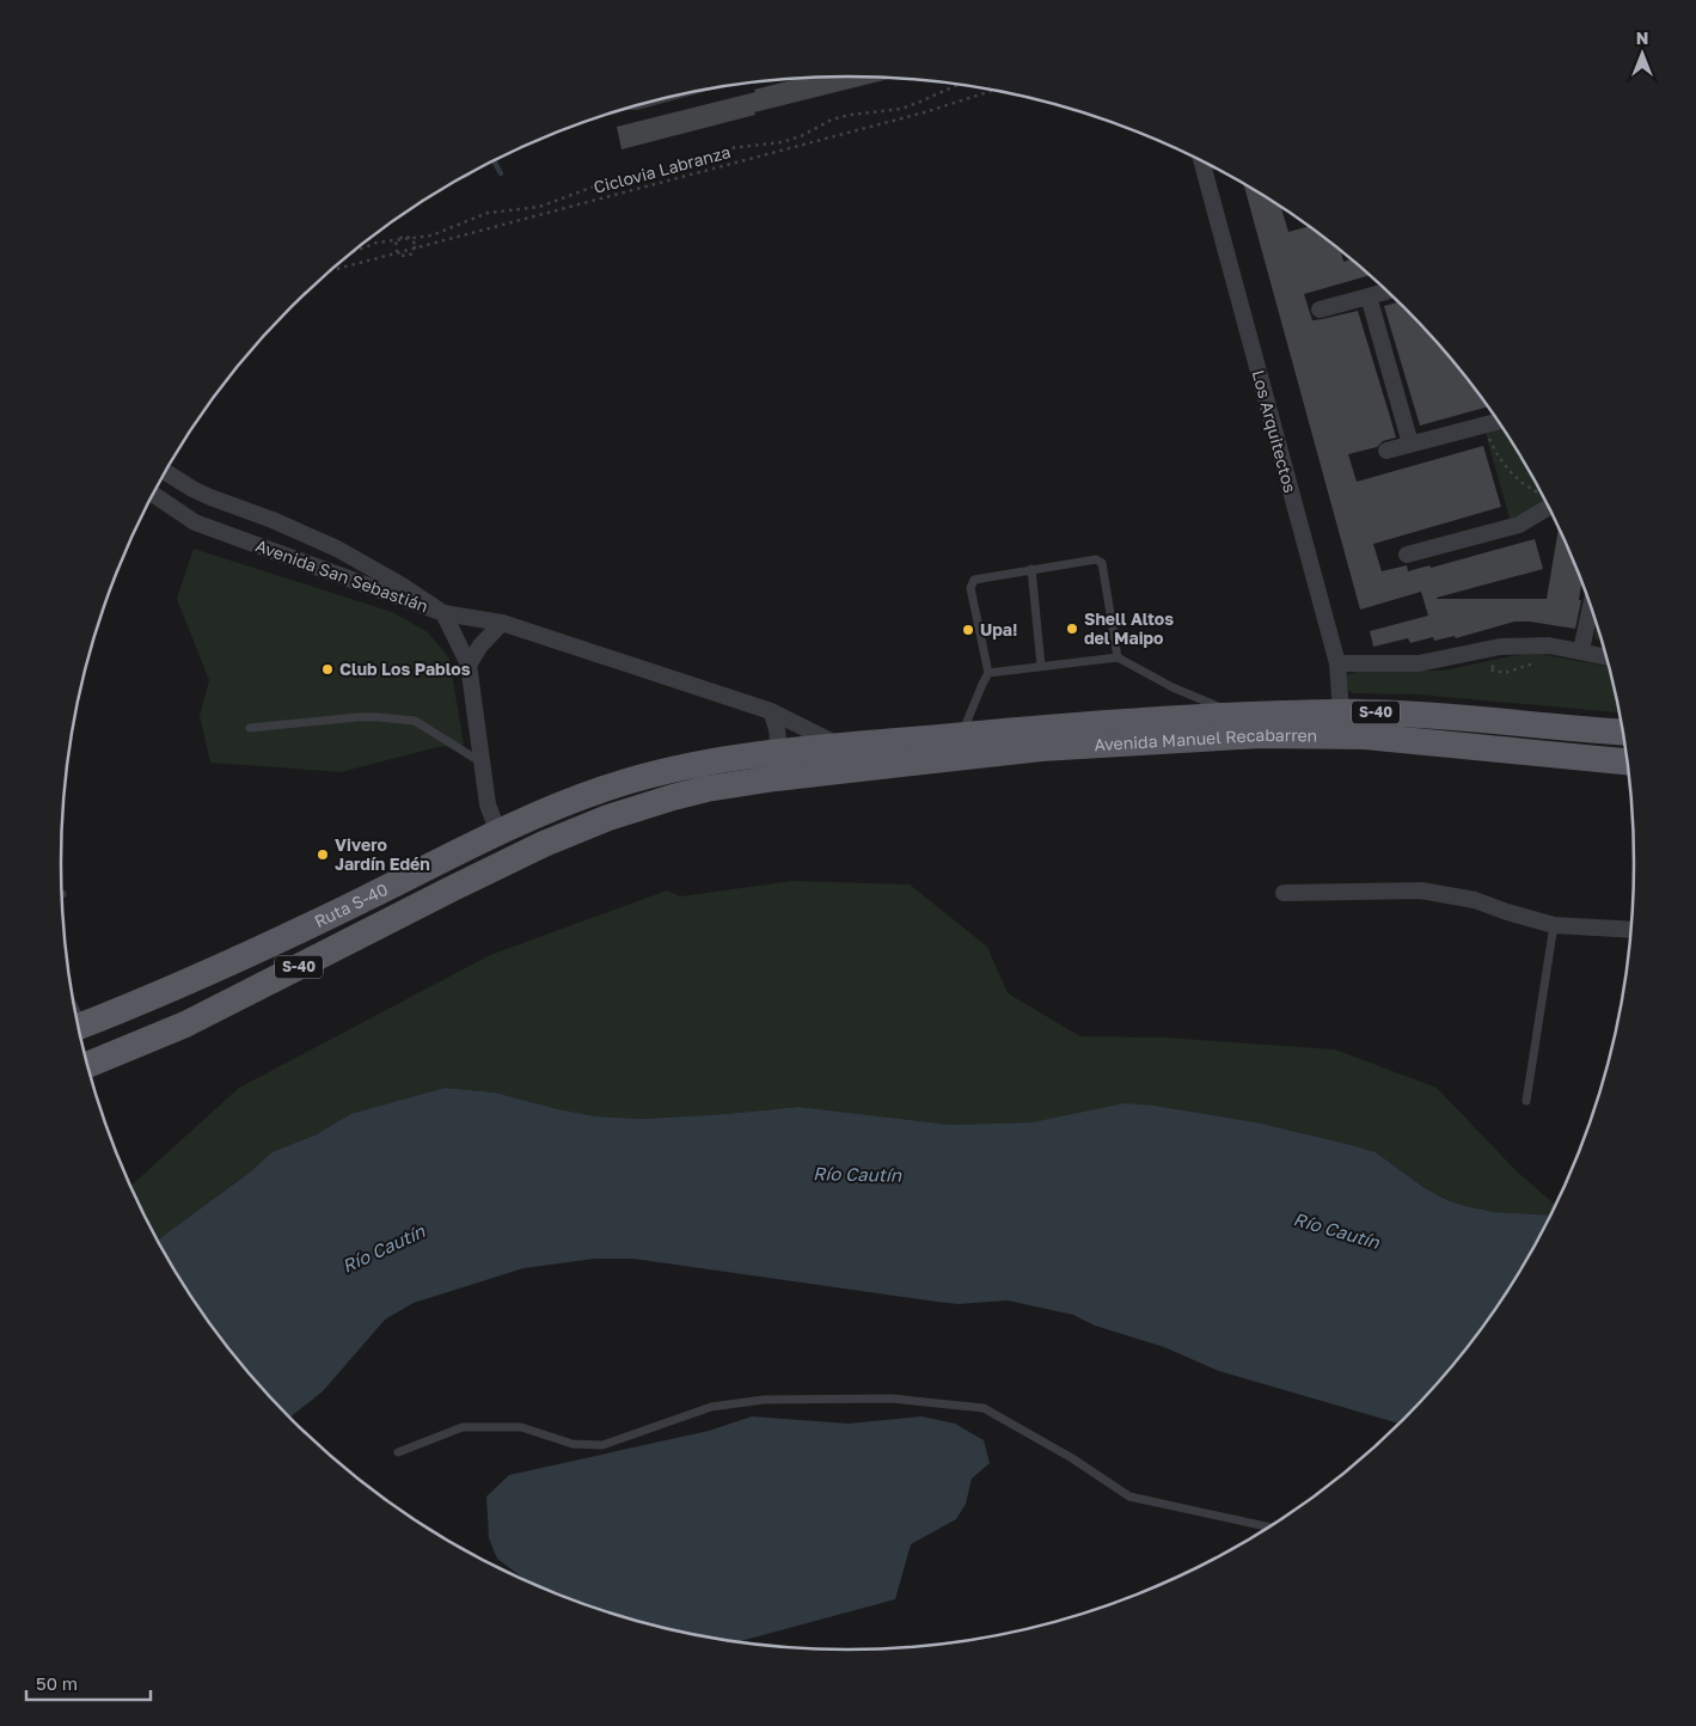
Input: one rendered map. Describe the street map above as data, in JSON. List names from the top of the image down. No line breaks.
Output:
{"streets":{"main road":["S-40","Avenida Manuel Recabarren","Ruta S-40"],"street":["Los Arquitectos","Avenida San Sebastián"],"path":["Ciclovia Labranza"]},"crossings":[["Los Arquitectos","Avenida Manuel Recabarren"],["Avenida Manuel Recabarren","Ruta S-40"]],"water":["Río Cautín"],"places":["Shell Altos del Maipo","Upa!","Club Los Pablos","Vivero Jardín Edén"],"scale_bar":"50 m","north":"top"}
